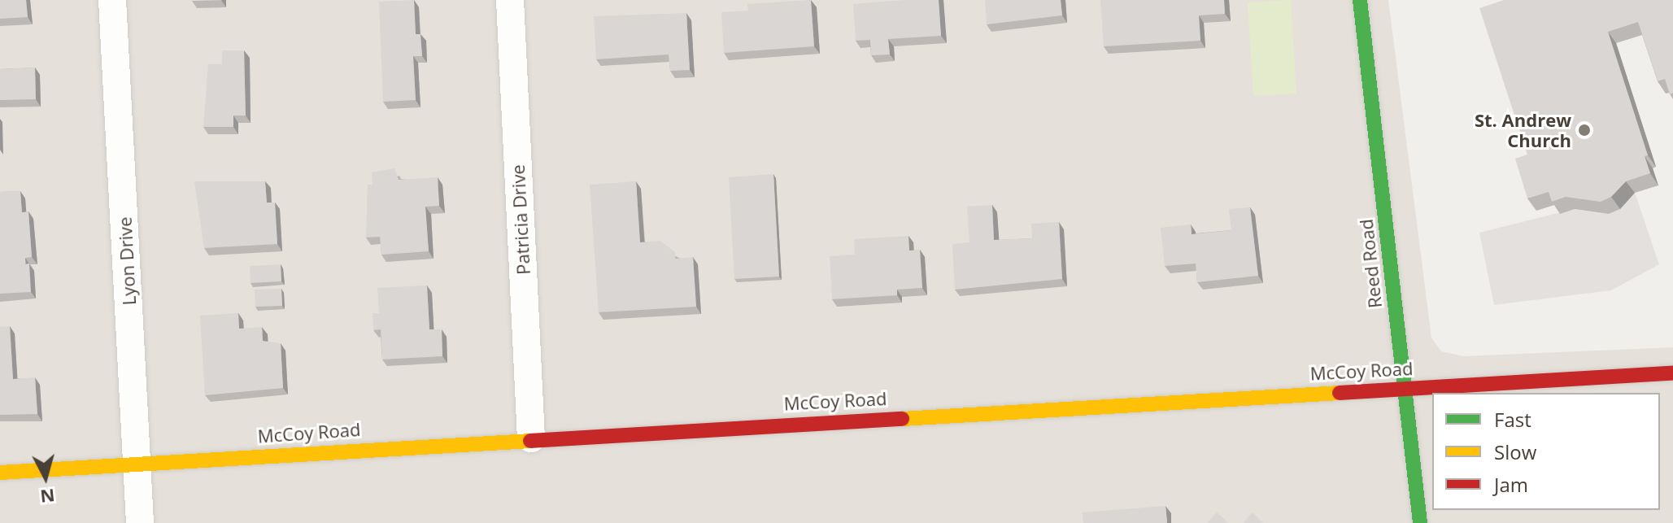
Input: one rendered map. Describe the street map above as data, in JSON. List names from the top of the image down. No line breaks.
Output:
{"streets":{"main road":["Reed Road","McCoy Road"],"street":["Patricia Drive","Lyon Drive"]},"crossings":[["Patricia Drive","McCoy Road"],["Lyon Drive","McCoy Road"],["Reed Road","McCoy Road"]],"places":["St. Andrew Church"],"legend":["Fast","Slow","Jam"],"north":"bottom"}
